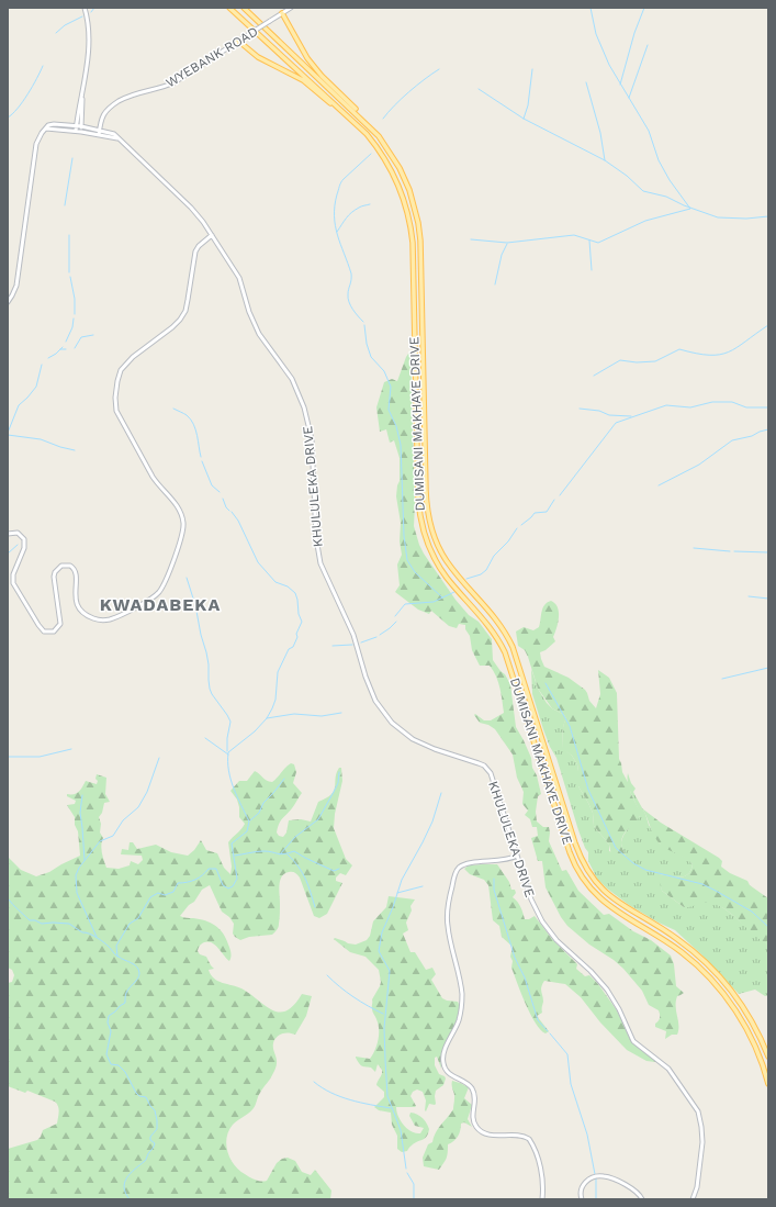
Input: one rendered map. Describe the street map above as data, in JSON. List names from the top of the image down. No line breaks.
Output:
{"streets":{"main road":["DUMISANI MAKHAYE DRIVE"],"street":["WYEBANK ROAD","KHULULEKA DRIVE"]},"crossings":[["WYEBANK ROAD","KHULULEKA DRIVE"]],"districts":["KWADABEKA"]}
